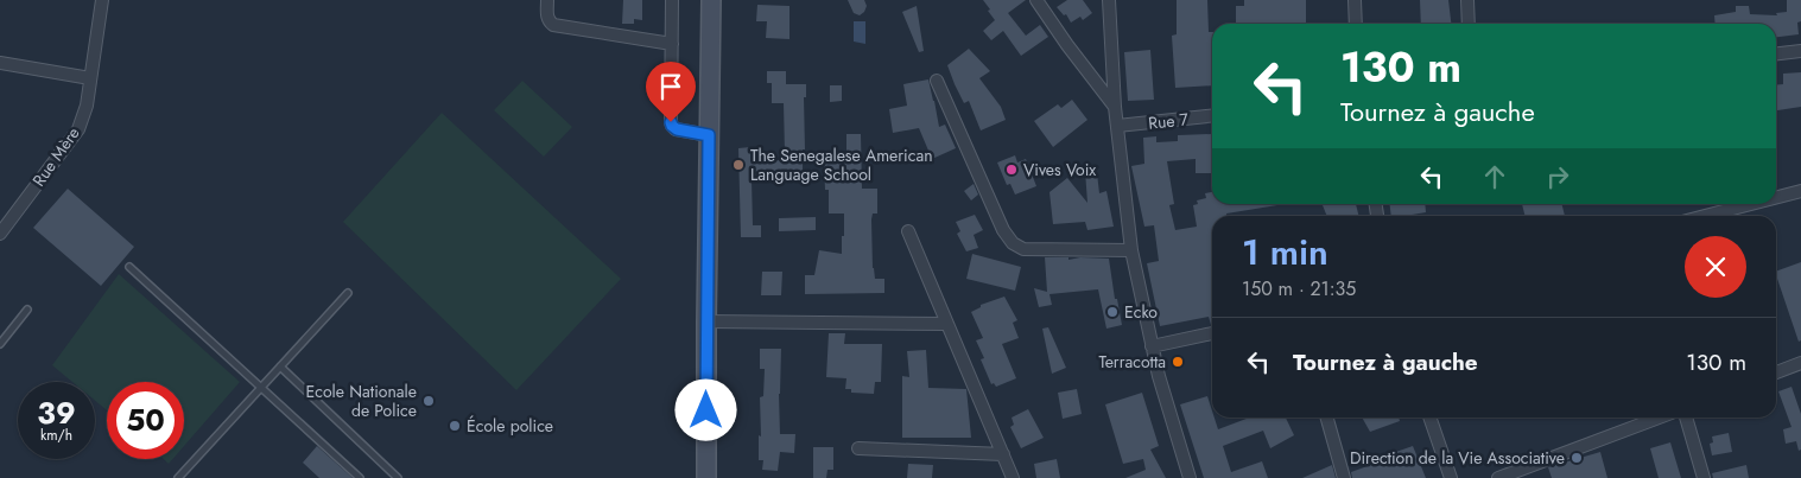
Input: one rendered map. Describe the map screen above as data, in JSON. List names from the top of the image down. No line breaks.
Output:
{"streets":{"street":["Rue 7","Rue Mère"]},"places":["The Senegalese American Language School","Vives Voix","Ecko","Terracotta","Ecole Nationale de Police","École police","Direction de la Vie Associative"],"page":{"turn":["130 m","Tournez à gauche"],"heading":["1 min","150 m · 21:35"],"list":[{"name":"Tournez à gauche","value":"130 m"}],"speed":"39 km/h","limit":"50"}}
